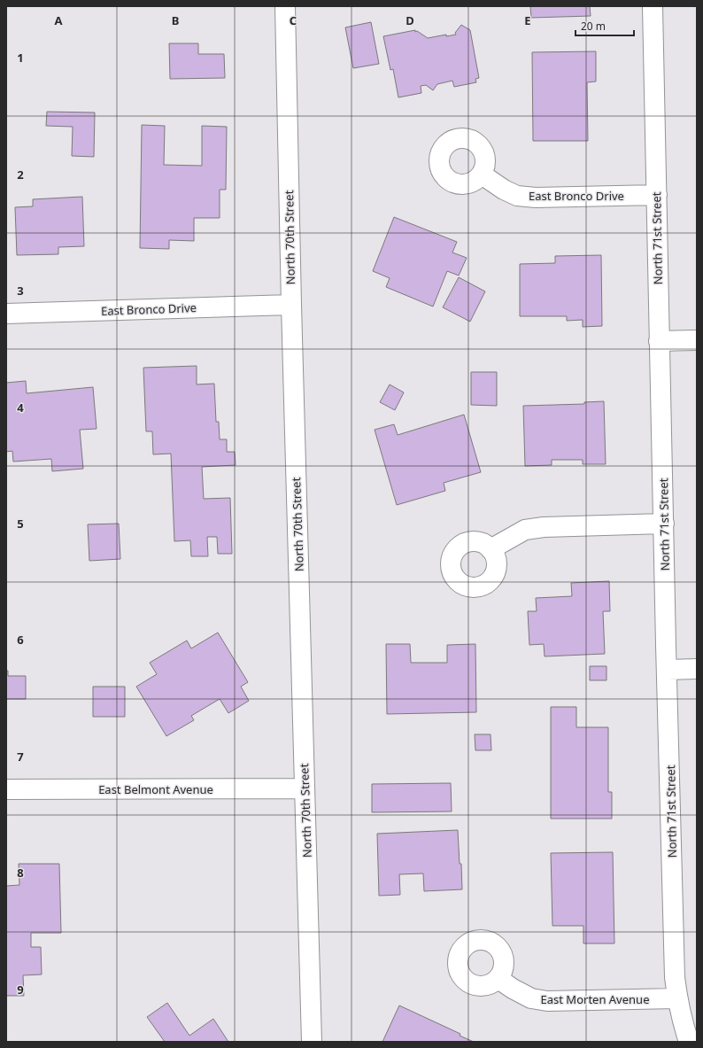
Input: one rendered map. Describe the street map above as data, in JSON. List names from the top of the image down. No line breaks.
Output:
{"streets":{"street":["East Bronco Drive","North 70th Street","North 71st Street","East Belmont Avenue","East Morten Avenue"]},"crossings":[["East Bronco Drive","North 70th Street"],["East Bronco Drive","North 71st Street"],["North 70th Street","East Belmont Avenue"],["North 71st Street","East Morten Avenue"]],"scale_bar":"20 m","grid":{"columns":["A","B","C","D","E"],"rows":["1","2","3","4","5","6","7","8","9"]}}
